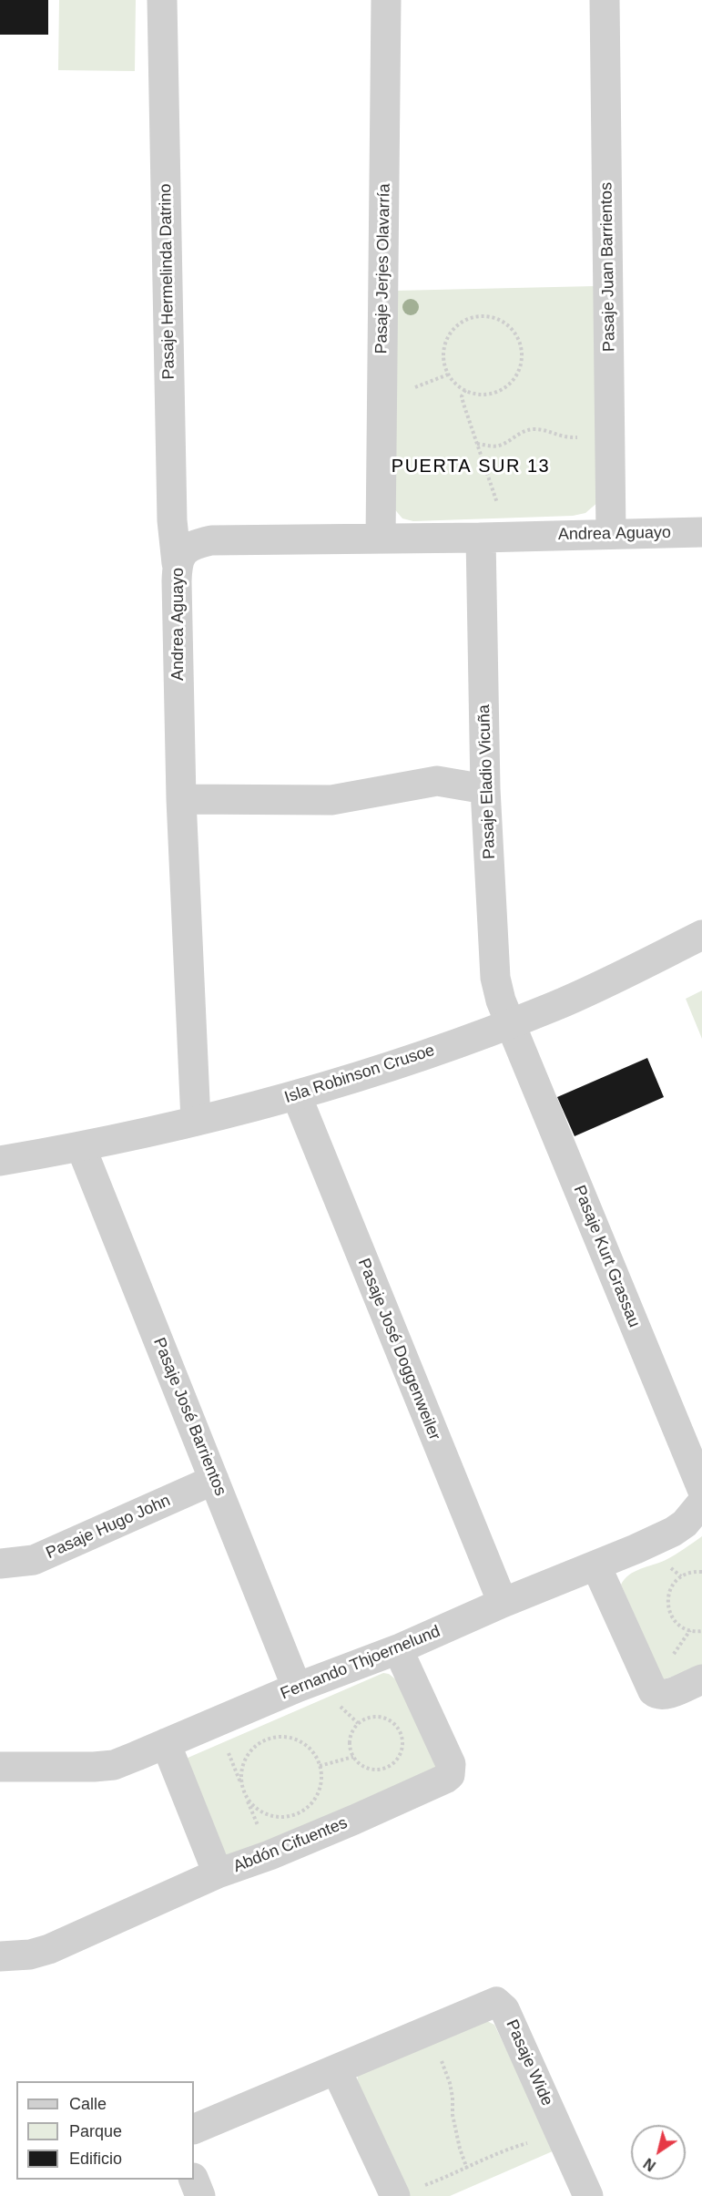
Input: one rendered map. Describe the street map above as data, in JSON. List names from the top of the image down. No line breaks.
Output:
{"streets":{"street":["Pasaje Juan Barrientos","Pasaje Jerjes Olavarría","Pasaje Hermelinda Datrino","Andrea Aguayo","Pasaje Eladio Vicuña","Isla Robinson Crusoe","Pasaje Kurt Grassau","Pasaje José Doggenweiler","Pasaje José Barrientos","Pasaje Hugo John","Fernando Thjoernelund","Abdón Cifuentes","Pasaje Wide"]},"crossings":[["Pasaje Juan Barrientos","Andrea Aguayo"],["Pasaje Jerjes Olavarría","Andrea Aguayo"],["Pasaje Hermelinda Datrino","Andrea Aguayo"],["Andrea Aguayo","Pasaje Eladio Vicuña"],["Andrea Aguayo","Isla Robinson Crusoe"],["Pasaje Eladio Vicuña","Isla Robinson Crusoe"],["Pasaje Eladio Vicuña","Pasaje Kurt Grassau"],["Isla Robinson Crusoe","Pasaje Kurt Grassau"],["Isla Robinson Crusoe","Pasaje José Doggenweiler"],["Isla Robinson Crusoe","Pasaje José Barrientos"],["Pasaje José Doggenweiler","Fernando Thjoernelund"],["Pasaje José Barrientos","Pasaje Hugo John"],["Pasaje José Barrientos","Fernando Thjoernelund"],["Fernando Thjoernelund","Abdón Cifuentes"]],"districts":["PUERTA SUR 13"],"legend":["Calle","Parque","Edificio"],"north":"bottom left"}
